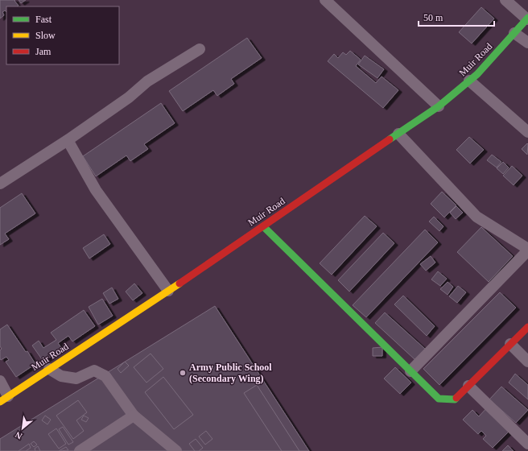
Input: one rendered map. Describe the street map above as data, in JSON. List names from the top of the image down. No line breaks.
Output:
{"streets":{"main road":["Muir Road"]},"places":["Army Public School (Secondary Wing)"],"legend":["Fast","Slow","Jam"],"scale_bar":"50 m","north":"bottom left"}
